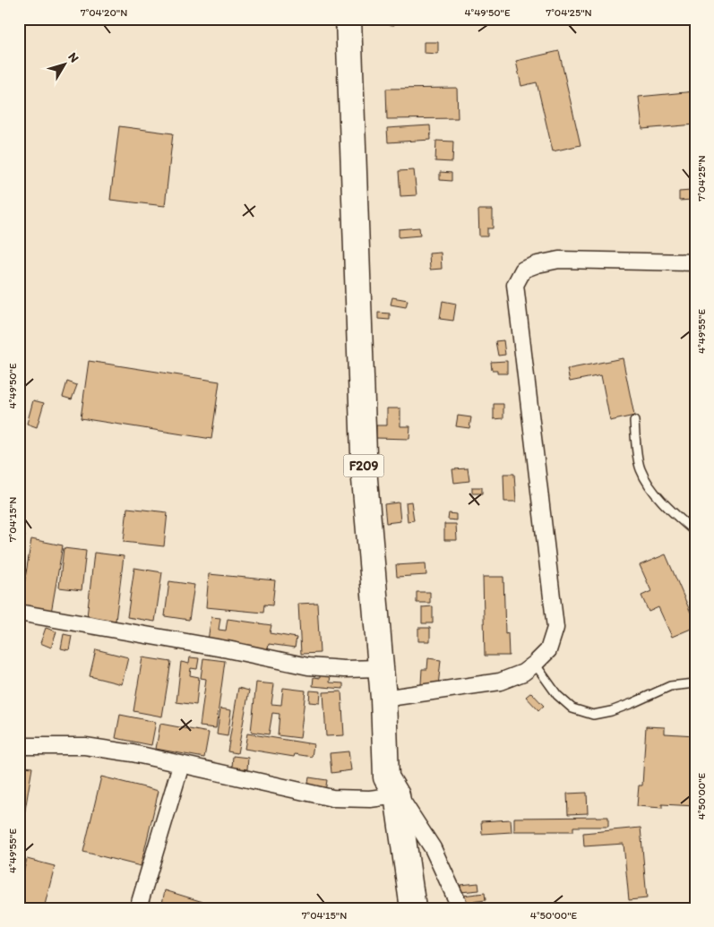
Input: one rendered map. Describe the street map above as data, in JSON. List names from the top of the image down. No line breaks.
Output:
{"streets":{"main road":["F209"]},"north":"top right","coordinates":["7°04'20\"N","4°49'50\"E","7°04'25\"N","4°49'55\"E","7°04'15\"N","4°50'00\"E"]}
